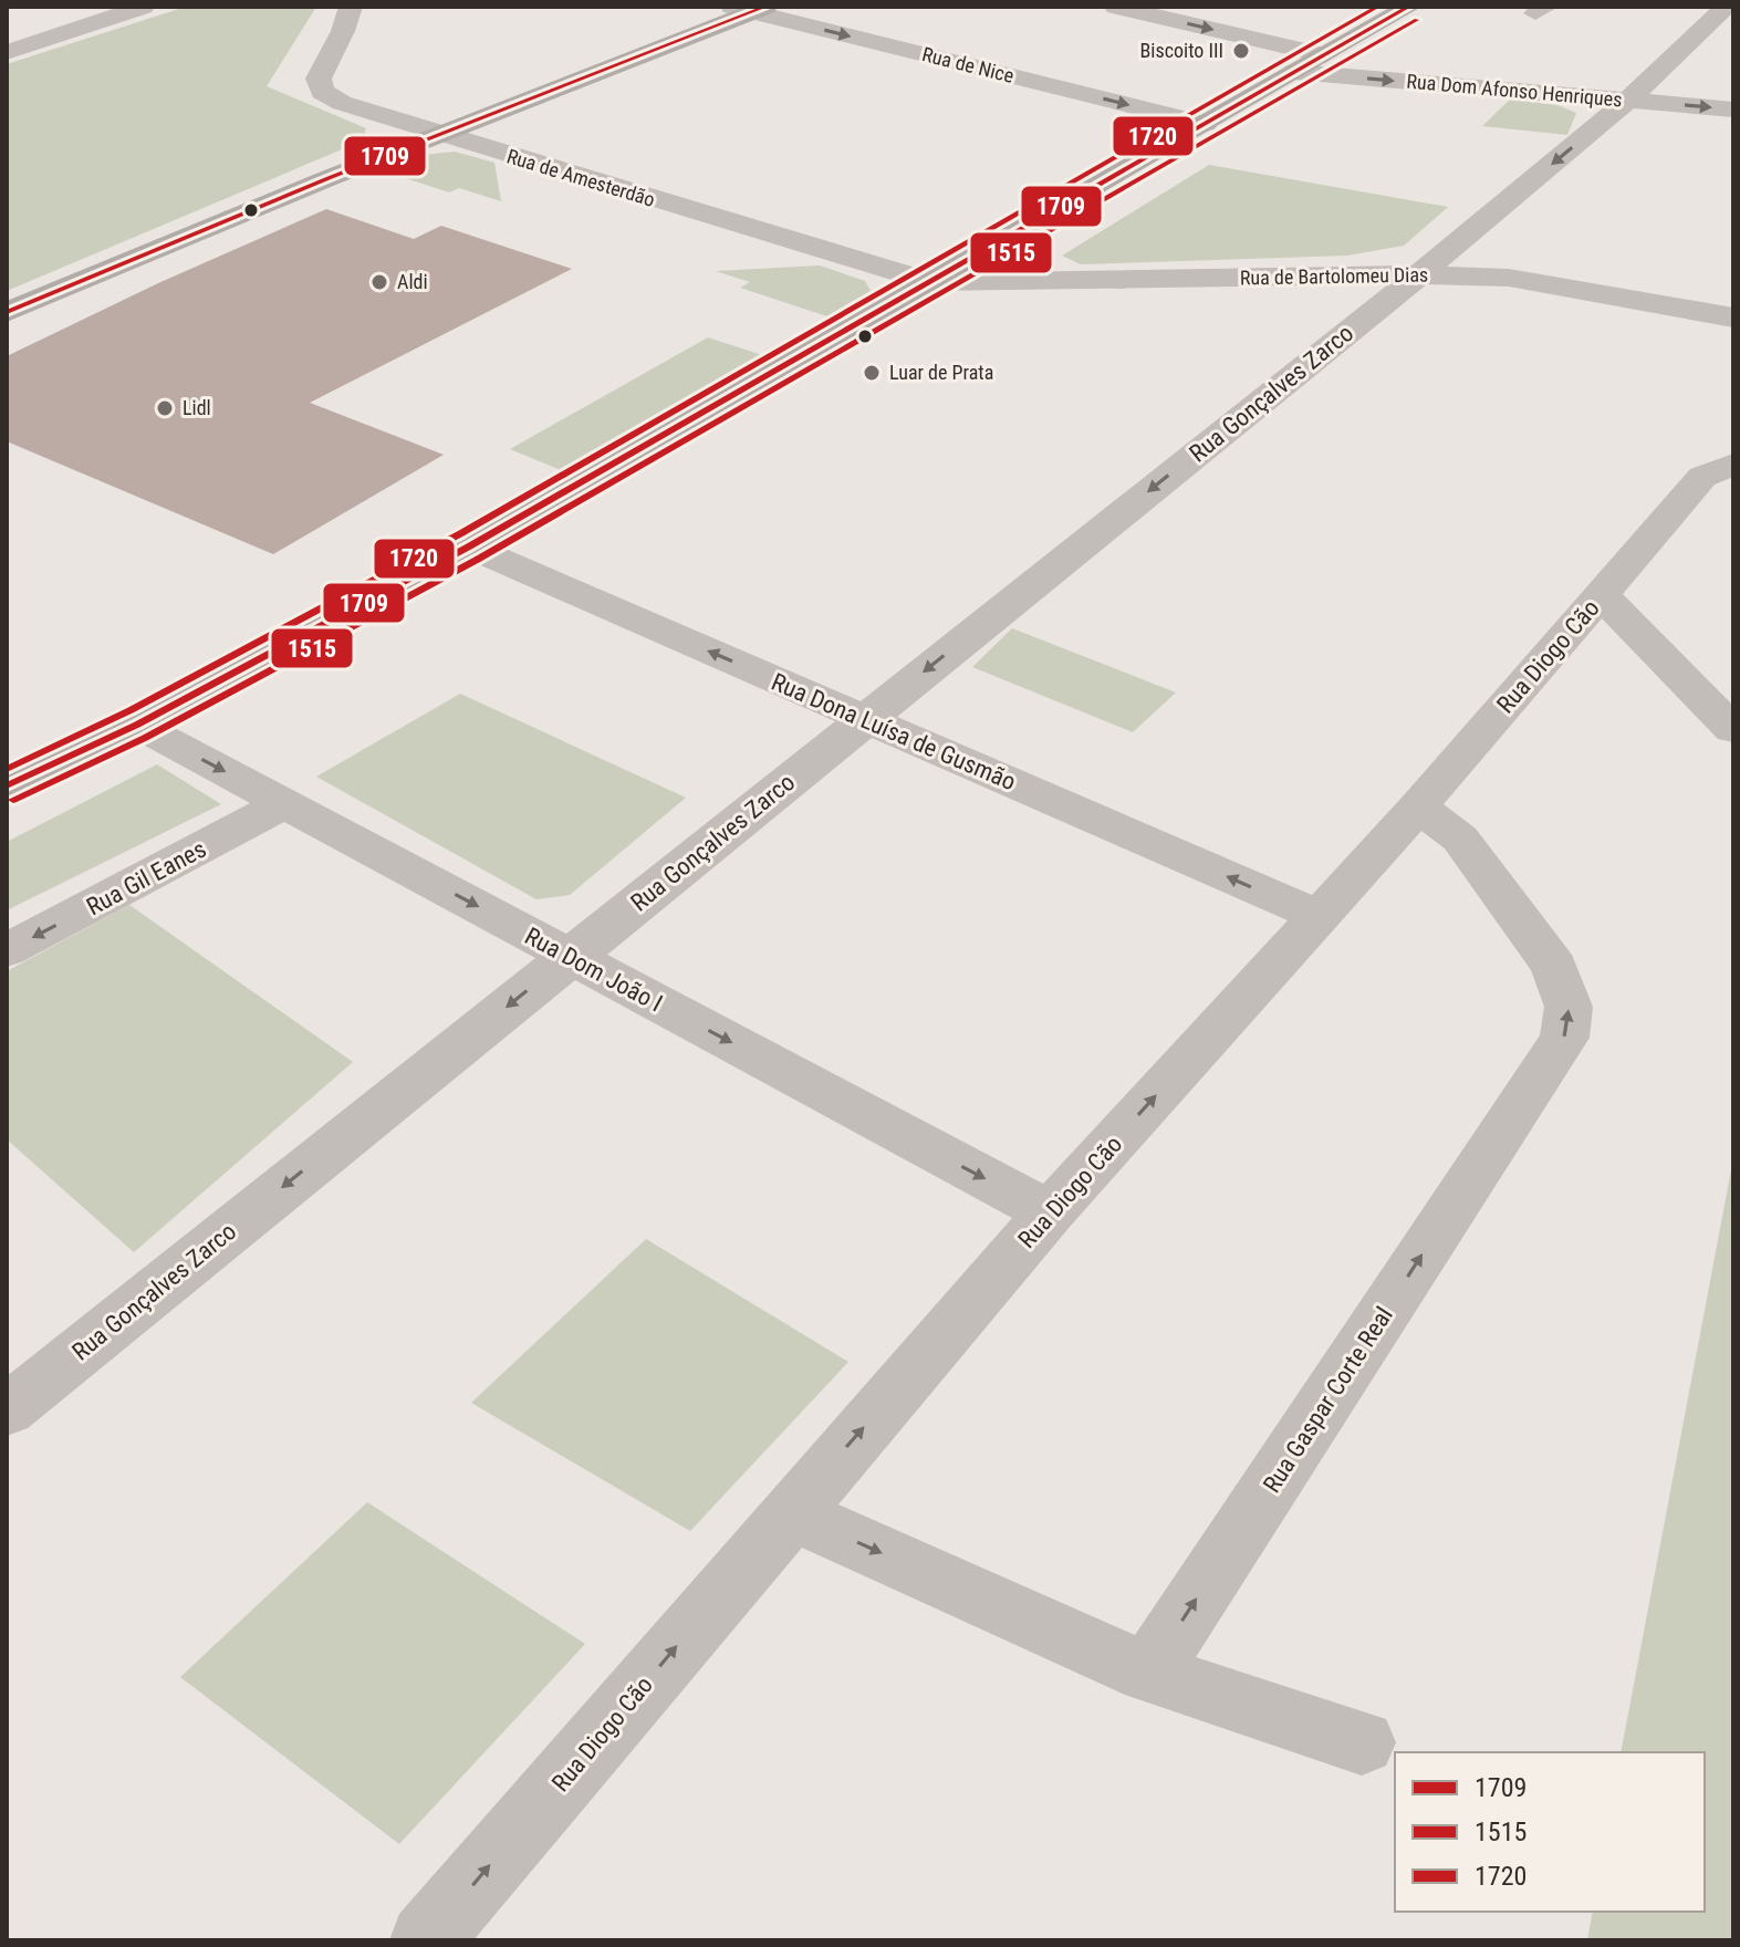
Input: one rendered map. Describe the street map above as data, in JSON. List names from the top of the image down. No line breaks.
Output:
{"streets":{"street":["Rua de Nice","Rua Dom Afonso Henriques","Rua de Amesterdão","Rua de Bartolomeu Dias","Rua Gonçalves Zarco","Rua Diogo Cão","Rua Dona Luísa de Gusmão","Rua Gil Eanes","Rua Dom João I","Rua Gaspar Corte Real"]},"crossings":[["Rua Dom Afonso Henriques","Rua Gonçalves Zarco"],["Rua de Amesterdão","Rua de Bartolomeu Dias"],["Rua de Bartolomeu Dias","Rua Gonçalves Zarco"],["Rua Gonçalves Zarco","Rua Dona Luísa de Gusmão"],["Rua Gonçalves Zarco","Rua Dom João I"],["Rua Diogo Cão","Rua Dona Luísa de Gusmão"],["Rua Diogo Cão","Rua Dom João I"],["Rua Diogo Cão","Rua Gaspar Corte Real"],["Rua Gil Eanes","Rua Dom João I"]],"one_way":["Rua de Nice","Rua Dom Afonso Henriques","Rua Gonçalves Zarco","Rua Diogo Cão","Rua Dona Luísa de Gusmão","Rua Gil Eanes","Rua Dom João I","Rua Gaspar Corte Real"],"places":["Biscoito III","Aldi","Luar de Prata","Lidl"],"lines":["transit line 1709","transit line 1720","transit line 1515"],"legend":["1709","1515","1720"]}
